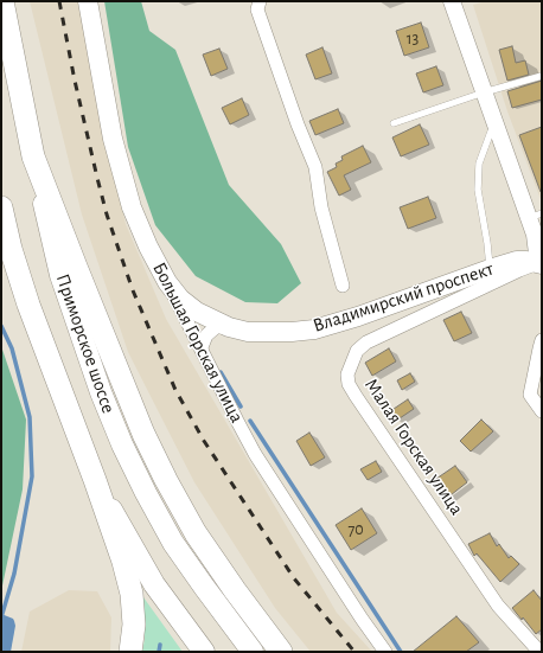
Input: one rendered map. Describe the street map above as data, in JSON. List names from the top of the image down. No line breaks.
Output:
{"streets":{"highway":["Приморское шоссе"],"main road":["Владимирский проспект","Большая Горская улица"],"street":["Малая Горская улица"]},"crossings":[["Владимирский проспект","Большая Горская улица"],["Владимирский проспект","Малая Горская улица"]],"house_numbers":["13","70"]}
